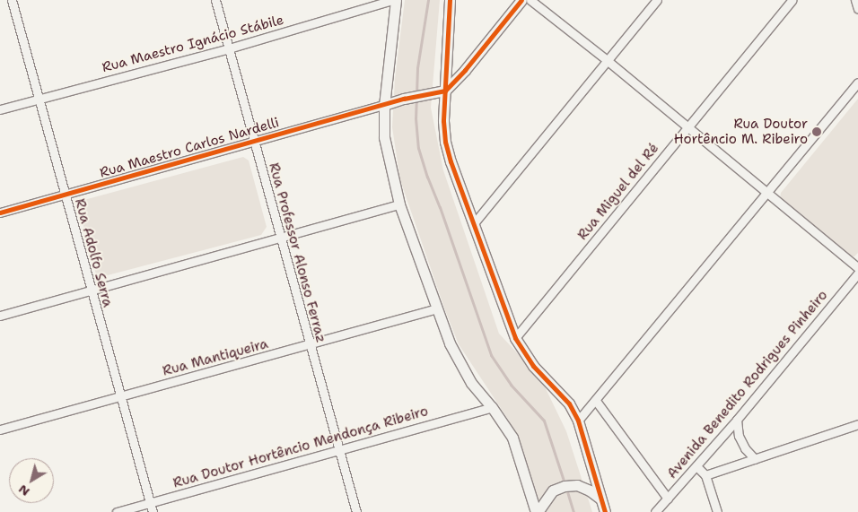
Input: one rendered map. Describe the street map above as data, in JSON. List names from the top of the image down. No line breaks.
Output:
{"streets":{"street":["Rua Maestro Ignácio Stábile","Rua Maestro Carlos Nardelli","Rua Miguel del Ré","Rua Adolfo Serra","Rua Professor Alonso Ferraz","Rua Mantiqueira","Avenida Benedito Rodrigues Pinheiro","Rua Doutor Hortêncio Mendonça Ribeiro"]},"crossings":[["Rua Maestro Ignácio Stábile","Rua Adolfo Serra"],["Rua Maestro Ignácio Stábile","Rua Professor Alonso Ferraz"],["Rua Maestro Carlos Nardelli","Rua Adolfo Serra"],["Rua Maestro Carlos Nardelli","Rua Professor Alonso Ferraz"],["Rua Adolfo Serra","Rua Mantiqueira"],["Rua Adolfo Serra","Rua Doutor Hortêncio Mendonça Ribeiro"],["Rua Professor Alonso Ferraz","Rua Mantiqueira"],["Rua Professor Alonso Ferraz","Rua Doutor Hortêncio Mendonça Ribeiro"]],"places":["Rua Doutor Hortêncio M. Ribeiro"],"north":"bottom left"}
